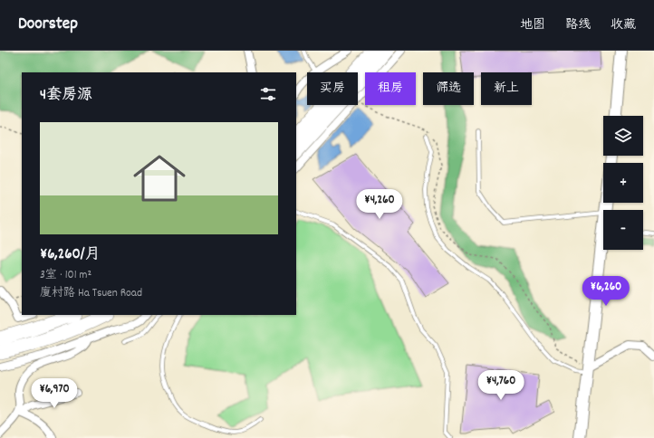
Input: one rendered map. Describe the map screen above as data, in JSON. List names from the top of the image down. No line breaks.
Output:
{"page":{"header":"Doorstep","nav":["地图","路线","收藏"],"chip":["买房","租房","筛选","新上"],"heading":"4套房源","map_buttons":["+","−"],"list":[{"name":"¥6,260/月","note":"3室 · 101 m² · 廈村路 Ha Tsuen Road"}],"price":["¥4,260","¥6,260","¥4,760","¥6,970"]}}
